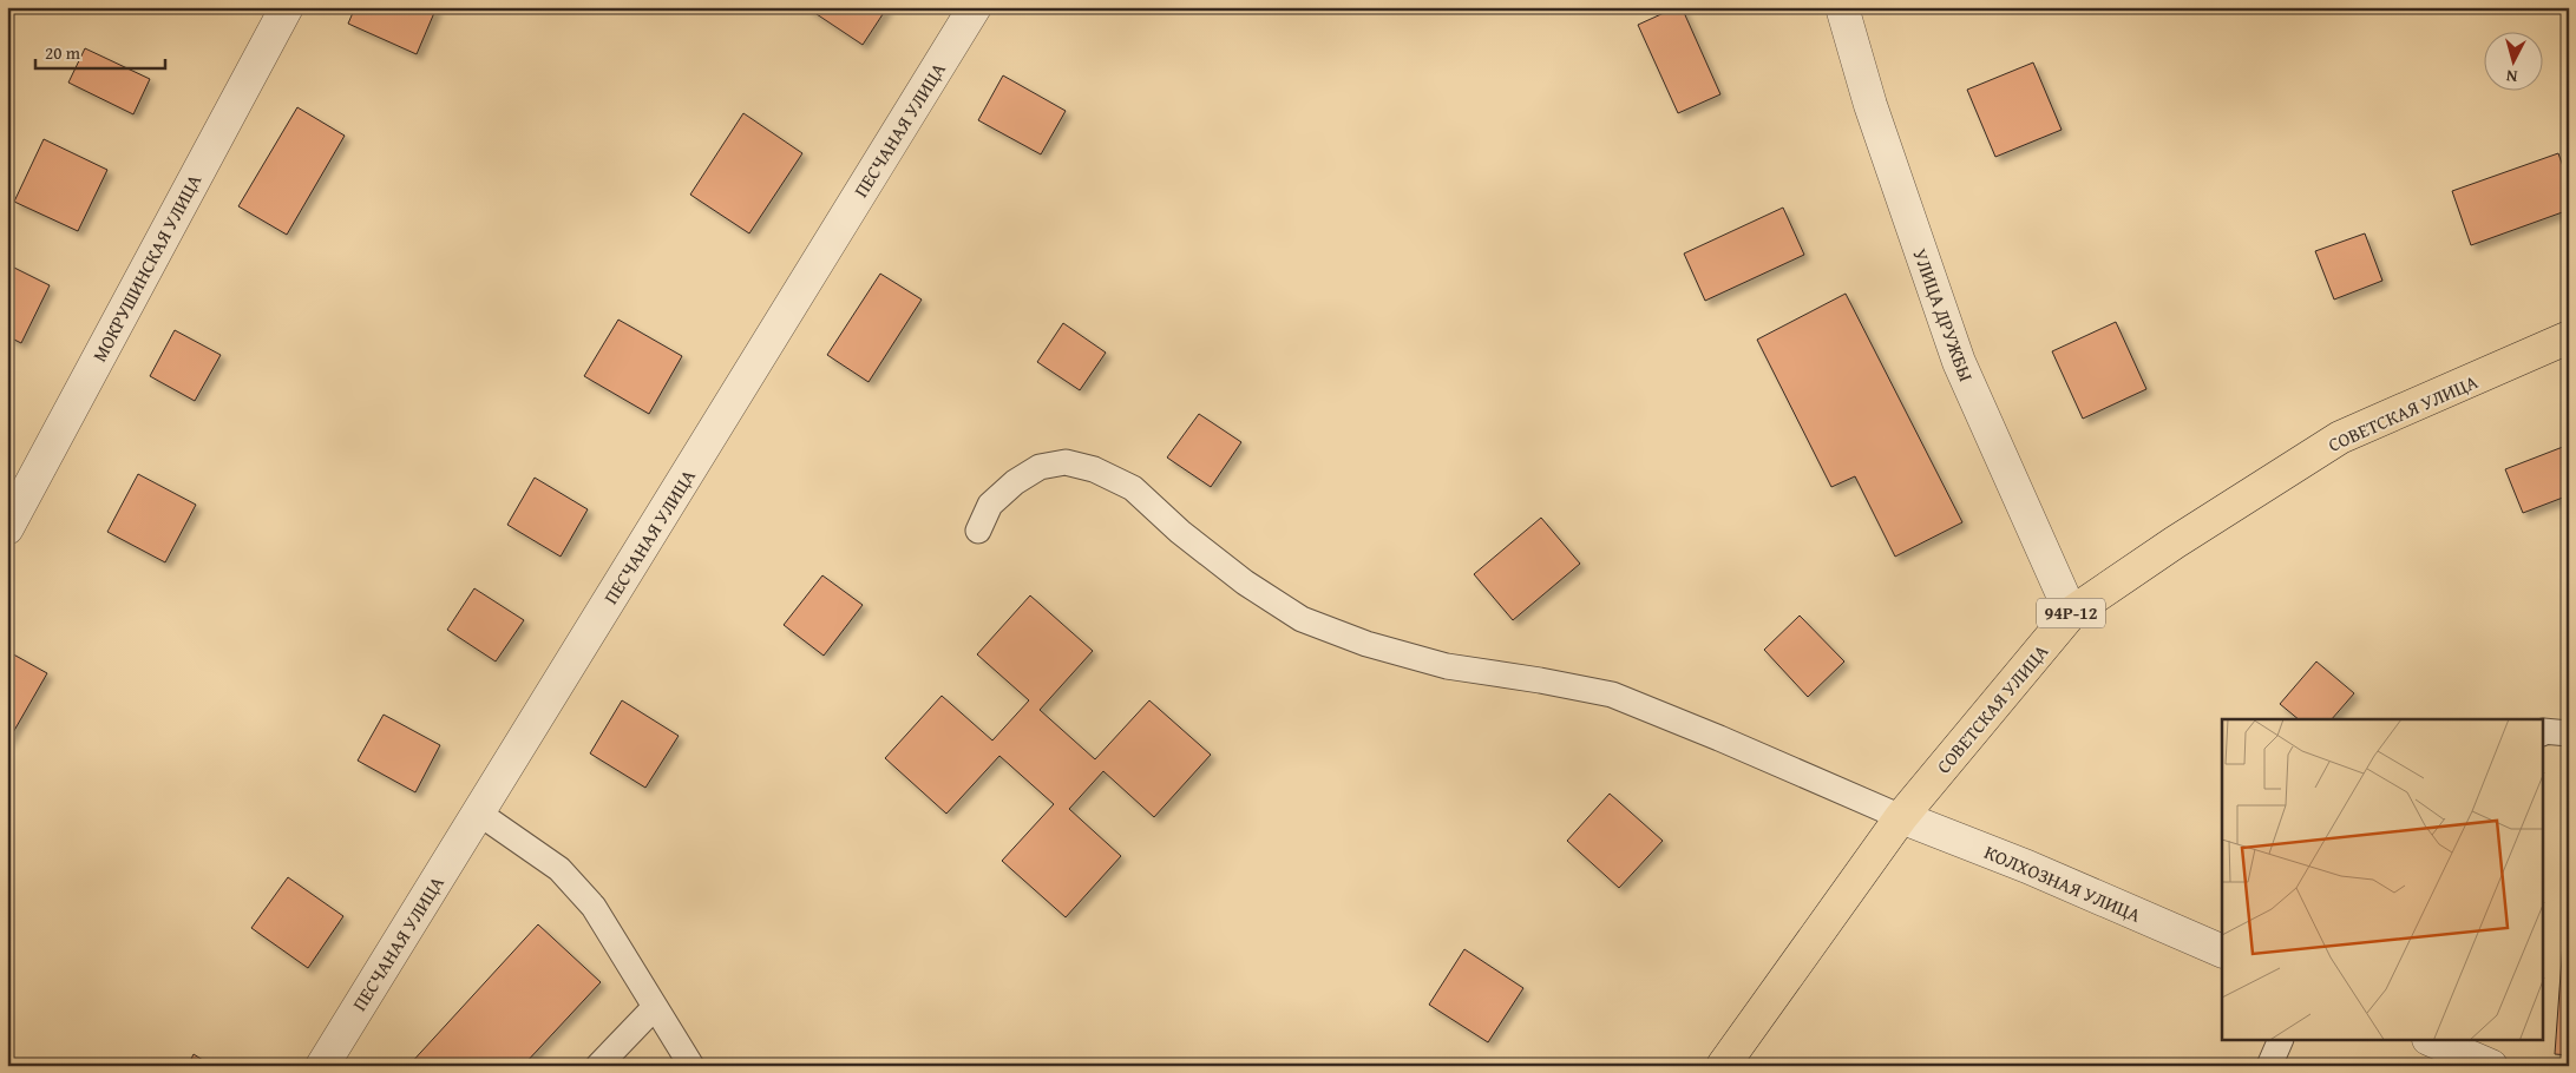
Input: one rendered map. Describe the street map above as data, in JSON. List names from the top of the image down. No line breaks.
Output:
{"streets":{"main road":["СОВЕТСКАЯ УЛИЦА","94Р-12"],"street":["ПЕСЧАНАЯ УЛИЦА","МОКРУШИНСКАЯ УЛИЦА","УЛИЦА ДРУЖБЫ","КОЛХОЗНАЯ УЛИЦА"]},"crossings":[["УЛИЦА ДРУЖБЫ","СОВЕТСКАЯ УЛИЦА"],["СОВЕТСКАЯ УЛИЦА","КОЛХОЗНАЯ УЛИЦА"]],"scale_bar":"20 m","north":"bottom"}
